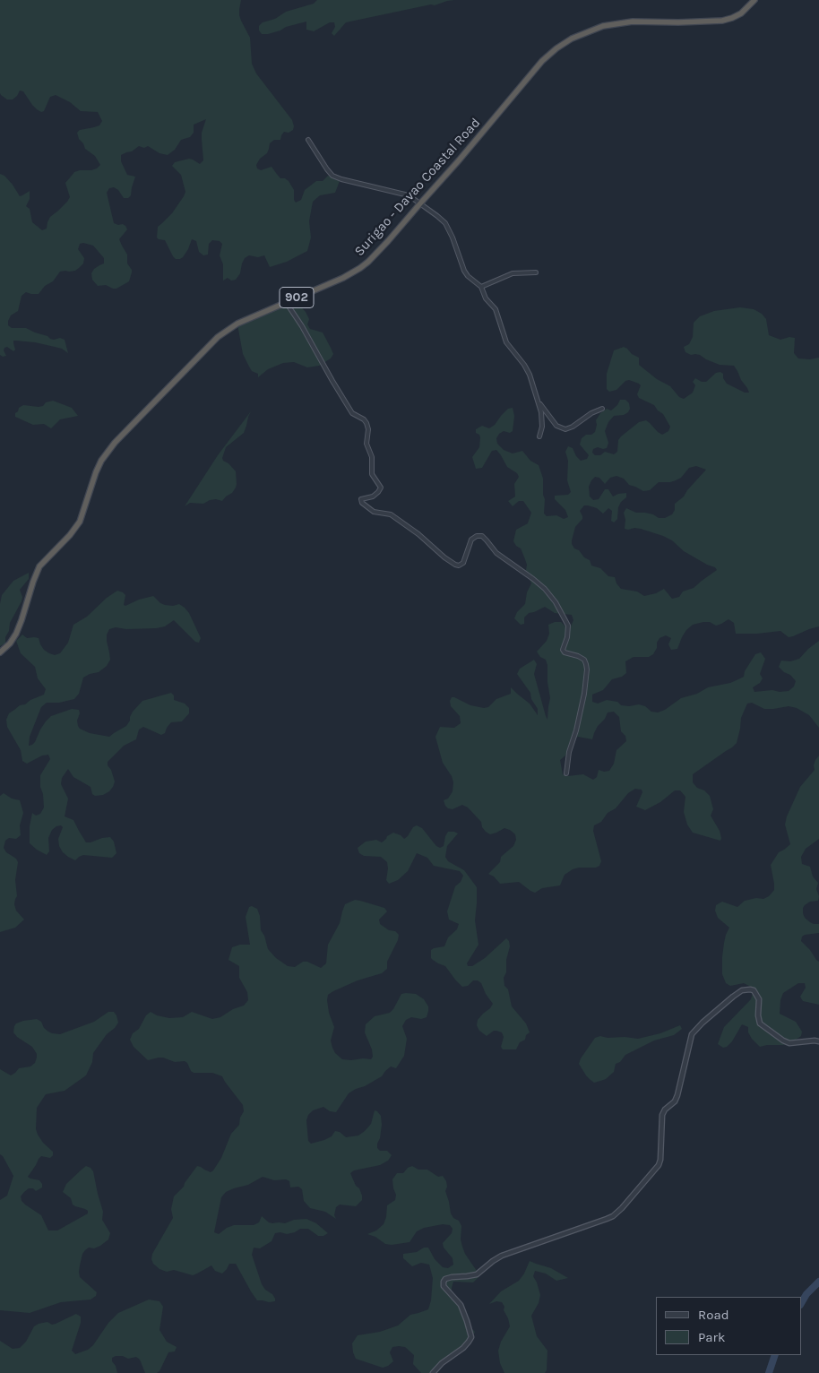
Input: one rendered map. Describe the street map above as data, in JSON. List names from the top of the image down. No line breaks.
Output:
{"streets":{"highway":["Surigao - Davao Coastal Road","902"]},"legend":["Road","Park"]}
